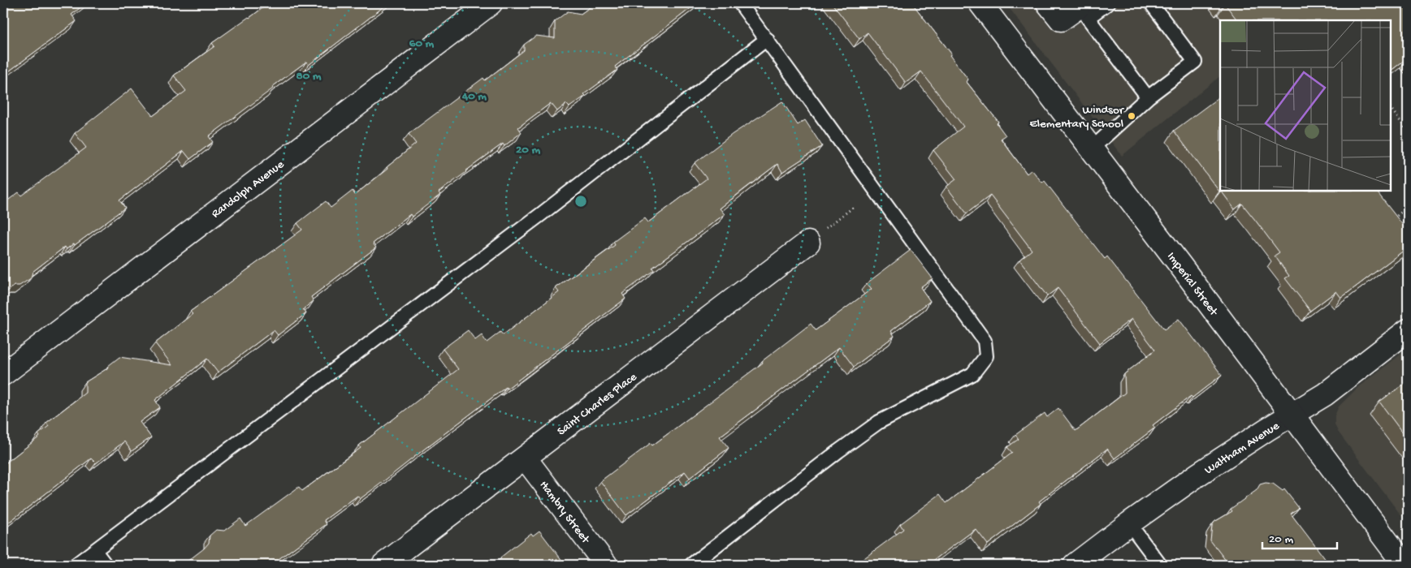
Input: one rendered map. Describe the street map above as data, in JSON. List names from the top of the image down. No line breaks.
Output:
{"streets":{"street":["Randolph Avenue","Imperial Street","Saint Charles Place","Waltham Avenue","Hambry Street"]},"crossings":[["Imperial Street","Waltham Avenue"],["Saint Charles Place","Hambry Street"]],"places":["Windsor Elementary School"],"scale_bar":"20 m","rings":["60 m","80 m","40 m","20 m"]}
